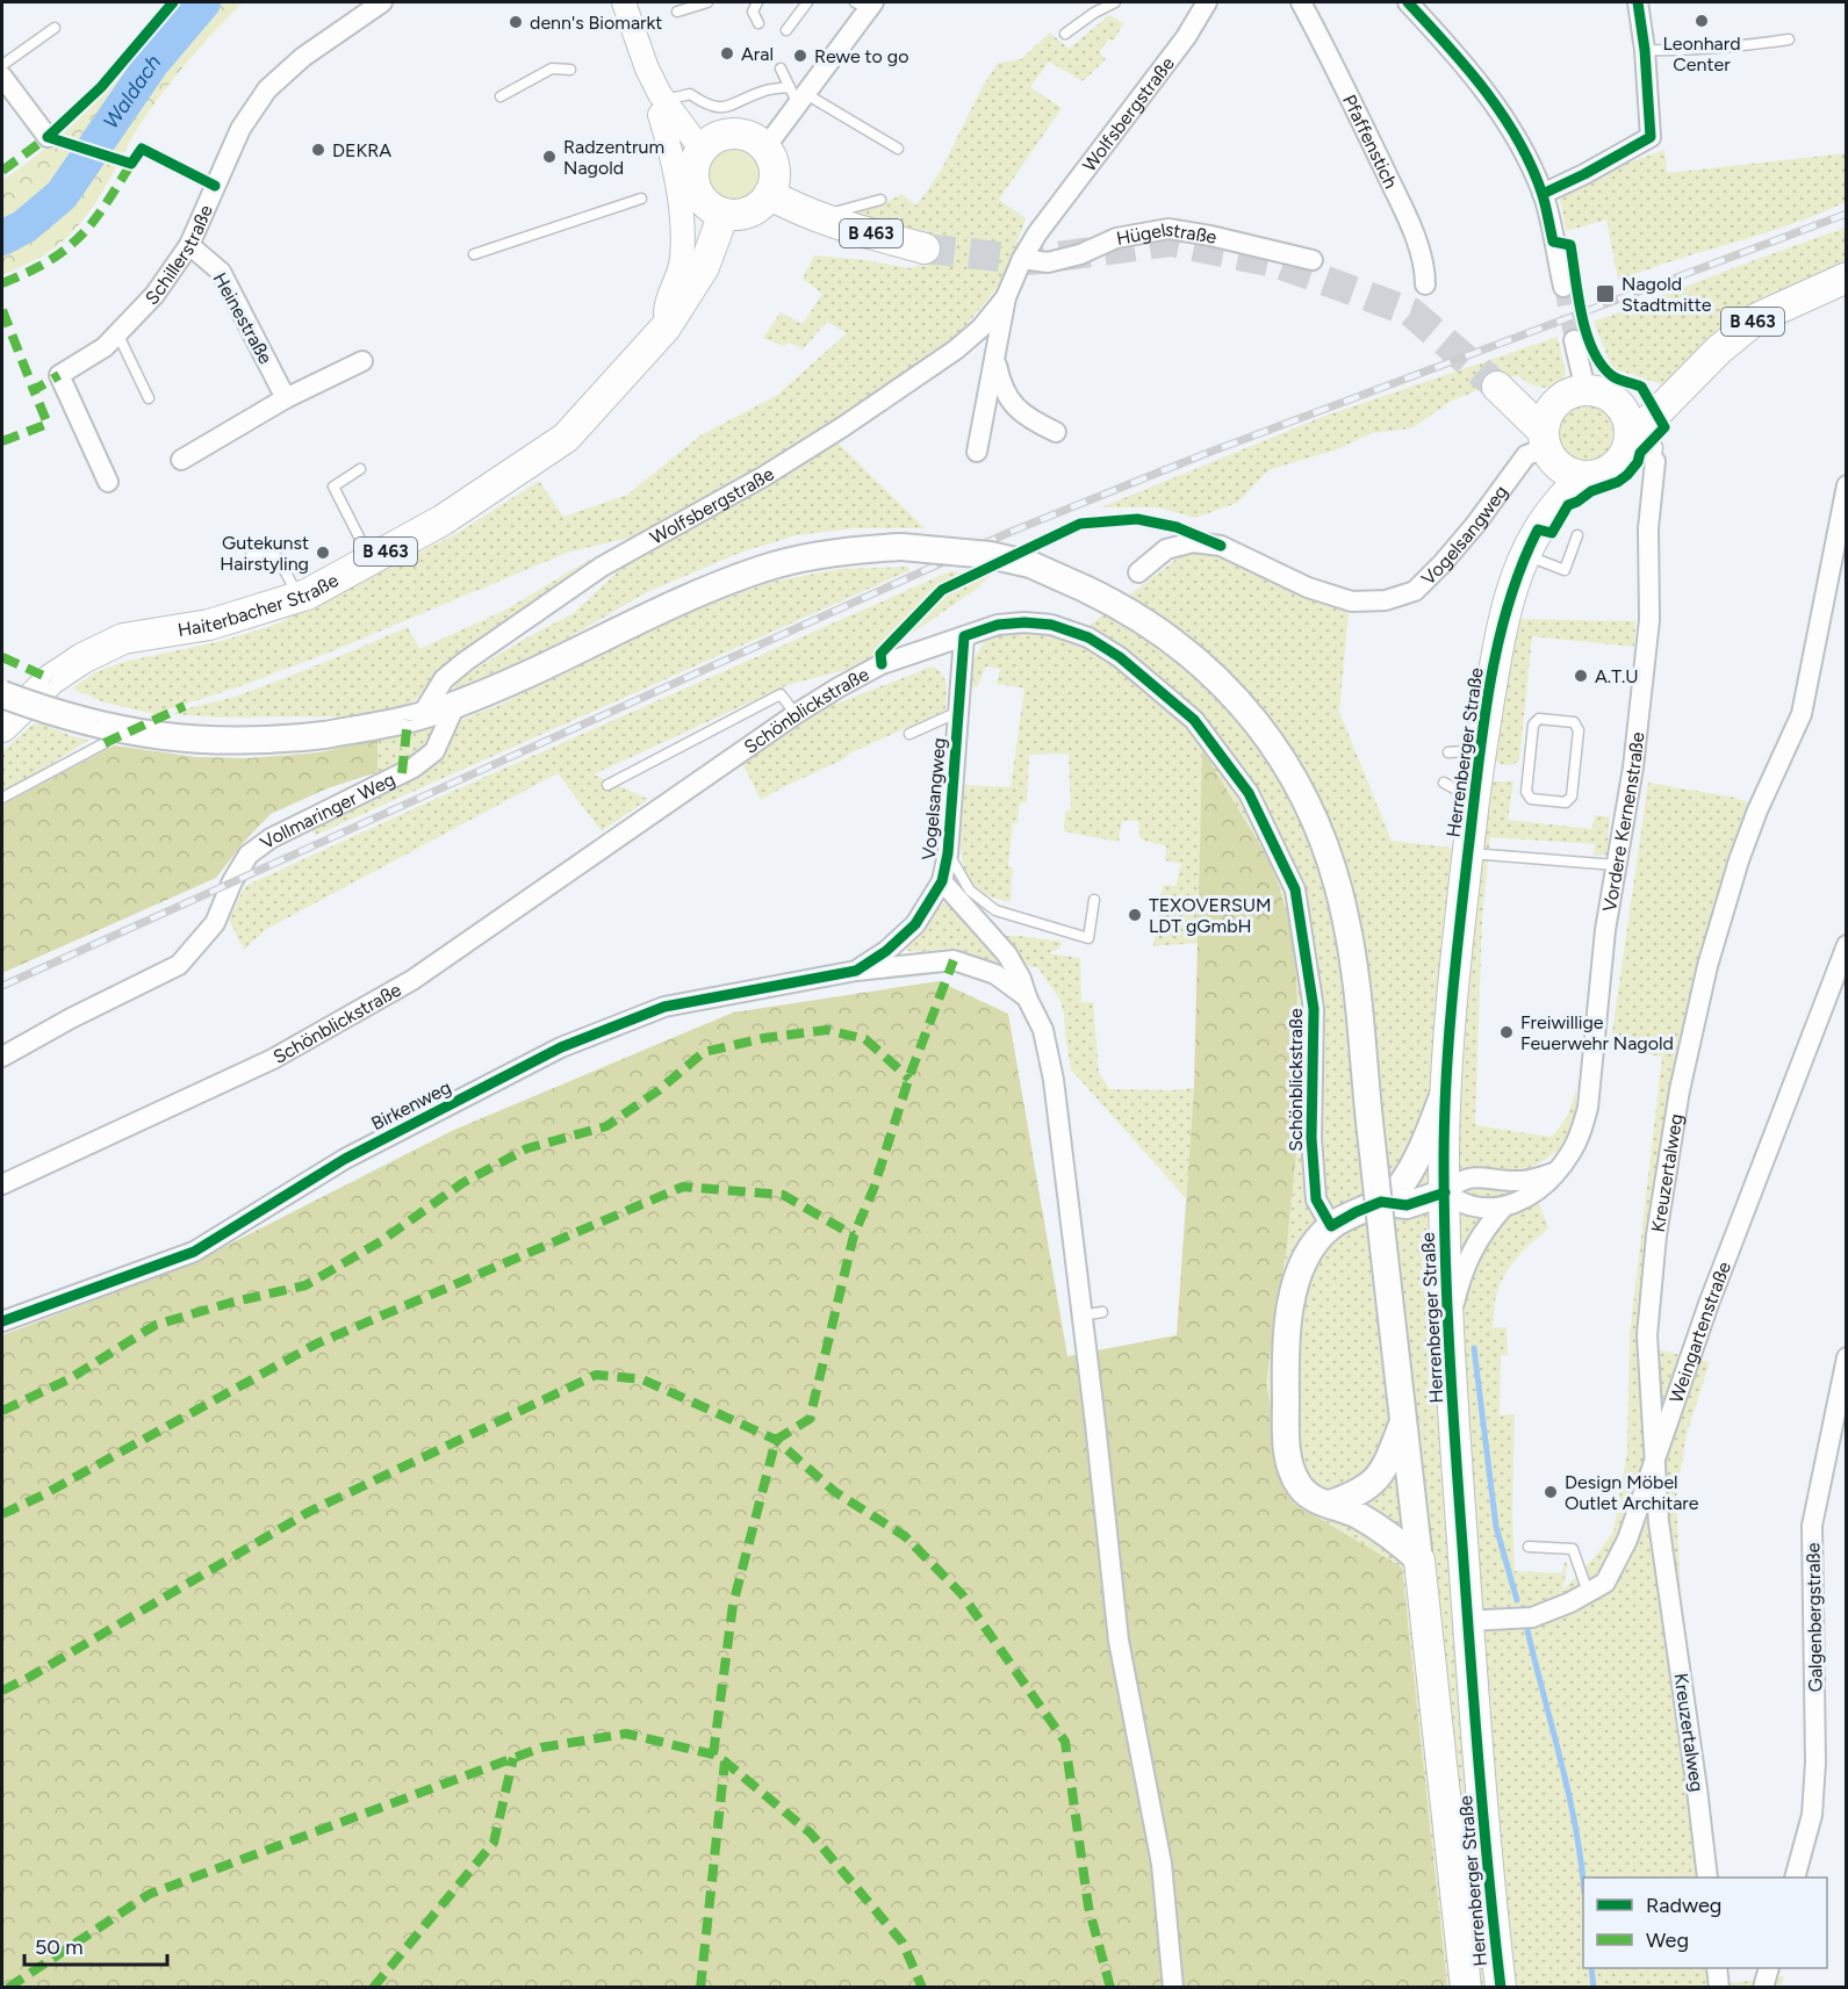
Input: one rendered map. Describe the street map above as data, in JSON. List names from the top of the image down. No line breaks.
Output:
{"streets":{"main road":["B 463","Haiterbacher Straße","Herrenberger Straße"],"street":["Wolfsbergstraße","Pfaffenstich","Hügelstraße","Schillerstraße","Heinestraße","Vogelsangweg","Schönblickstraße","Vollmaringer Weg","Vordere Kernenstraße","Birkenweg","Kreuzertalweg","Weingartenstraße","Galgenbergstraße"]},"crossings":[["Wolfsbergstraße","Hügelstraße"],["Wolfsbergstraße","Herrenberger Straße"],["B 463","Vogelsangweg"],["B 463","Haiterbacher Straße"],["B 463","Herrenberger Straße"],["Schillerstraße","Heinestraße"],["Vogelsangweg","Schönblickstraße"],["Vogelsangweg","Herrenberger Straße"],["Vogelsangweg","Birkenweg"],["Herrenberger Straße","Vollmaringer Weg"],["Herrenberger Straße","Vordere Kernenstraße"],["Herrenberger Straße","Weingartenstraße"],["Kreuzertalweg","Weingartenstraße"]],"water":["Waldach"],"places":{"other":["Leonhard Center","denn's Biomarkt","Aral","Rewe to go","DEKRA","Radzentrum Nagold","Gutekunst Hairstyling","A.T.U","TEXOVERSUM LDT gGmbH","Freiwillige Feuerwehr Nagold","Design Möbel Outlet Architare"],"transit":["Nagold Stadtmitte"]},"legend":["Radweg","Weg"],"scale_bar":"50 m"}
